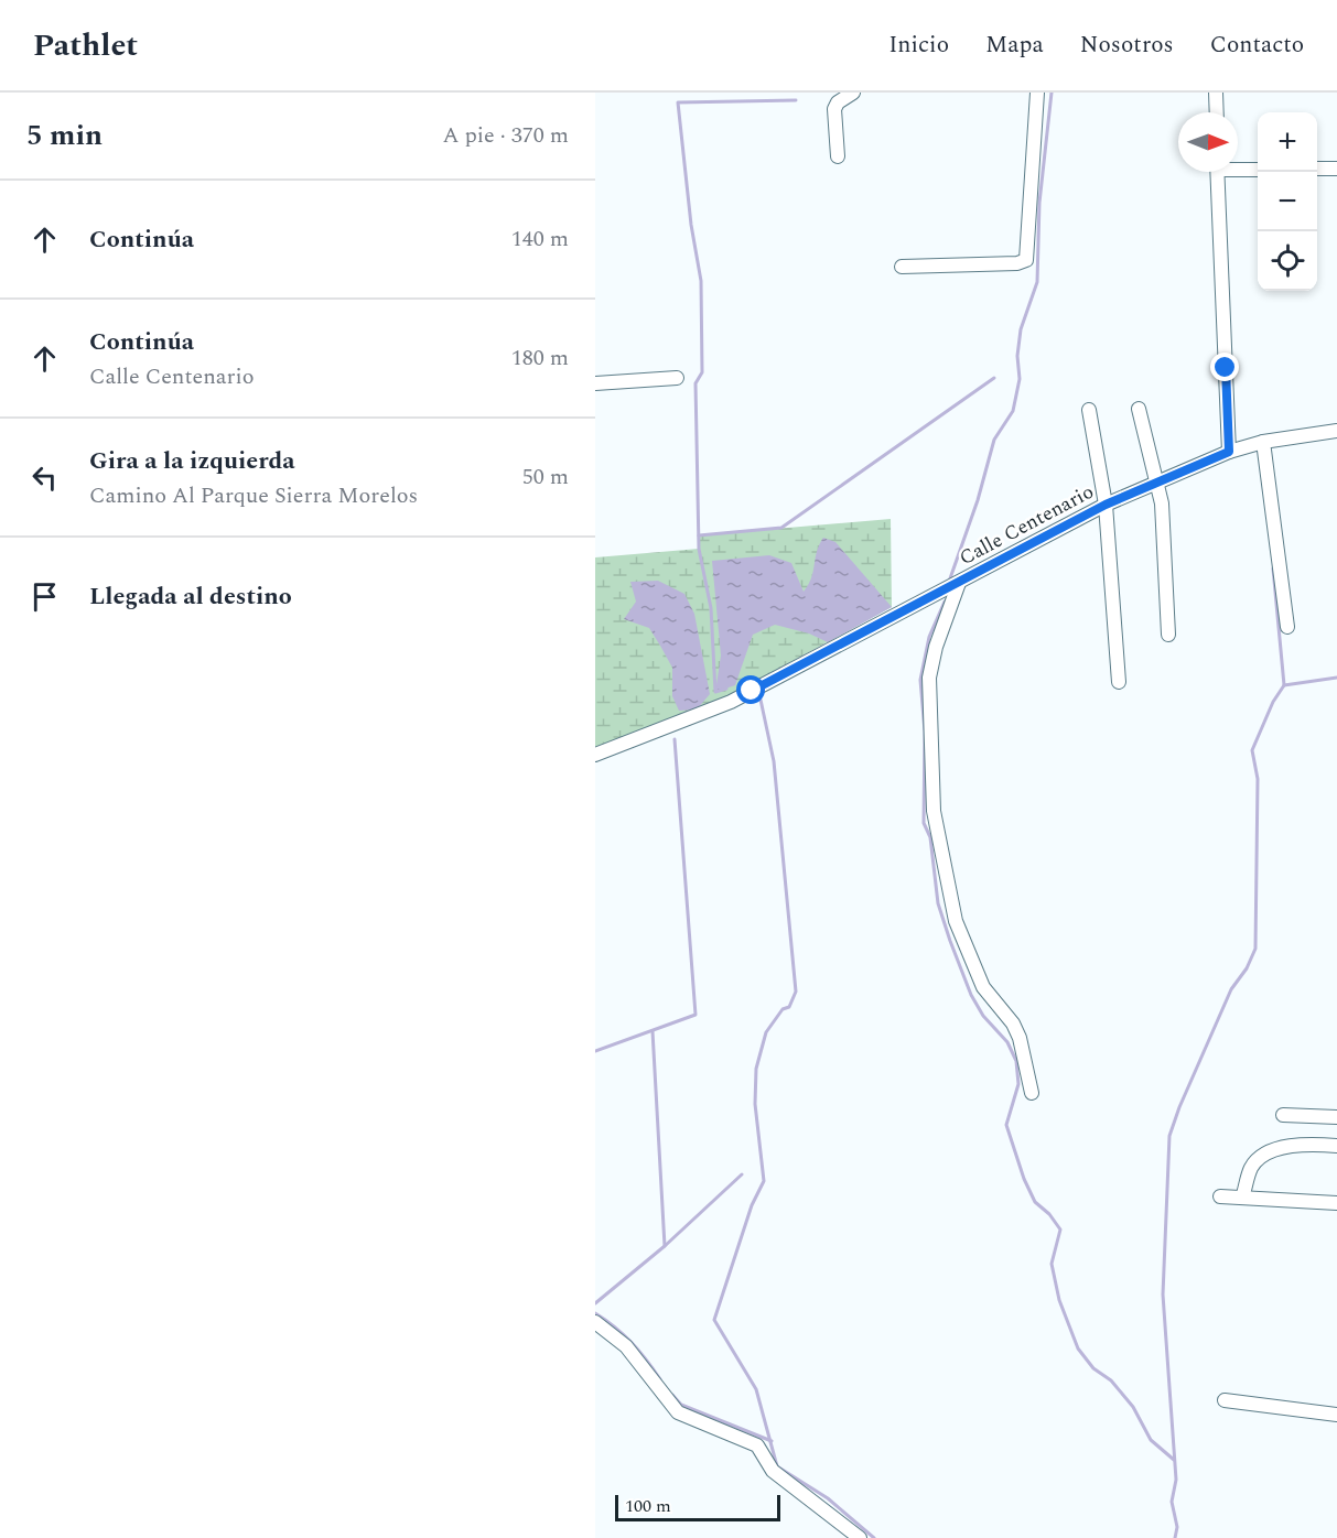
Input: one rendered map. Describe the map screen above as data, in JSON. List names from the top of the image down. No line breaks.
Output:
{"streets":{"street":["Calle Centenario"]},"scale_bar":"100 m","north":"right","page":{"header":"Pathlet","nav":["Inicio","Mapa","Nosotros","Contacto"],"heading":["5 min","A pie · 370 m"],"map_buttons":["+","−"],"list":[["Continúa","140 m"],["Continúa","Calle Centenario","180 m"],["Gira a la izquierda","Camino Al Parque Sierra Morelos","50 m"],"Llegada al destino"],"scale":"100 m"}}
